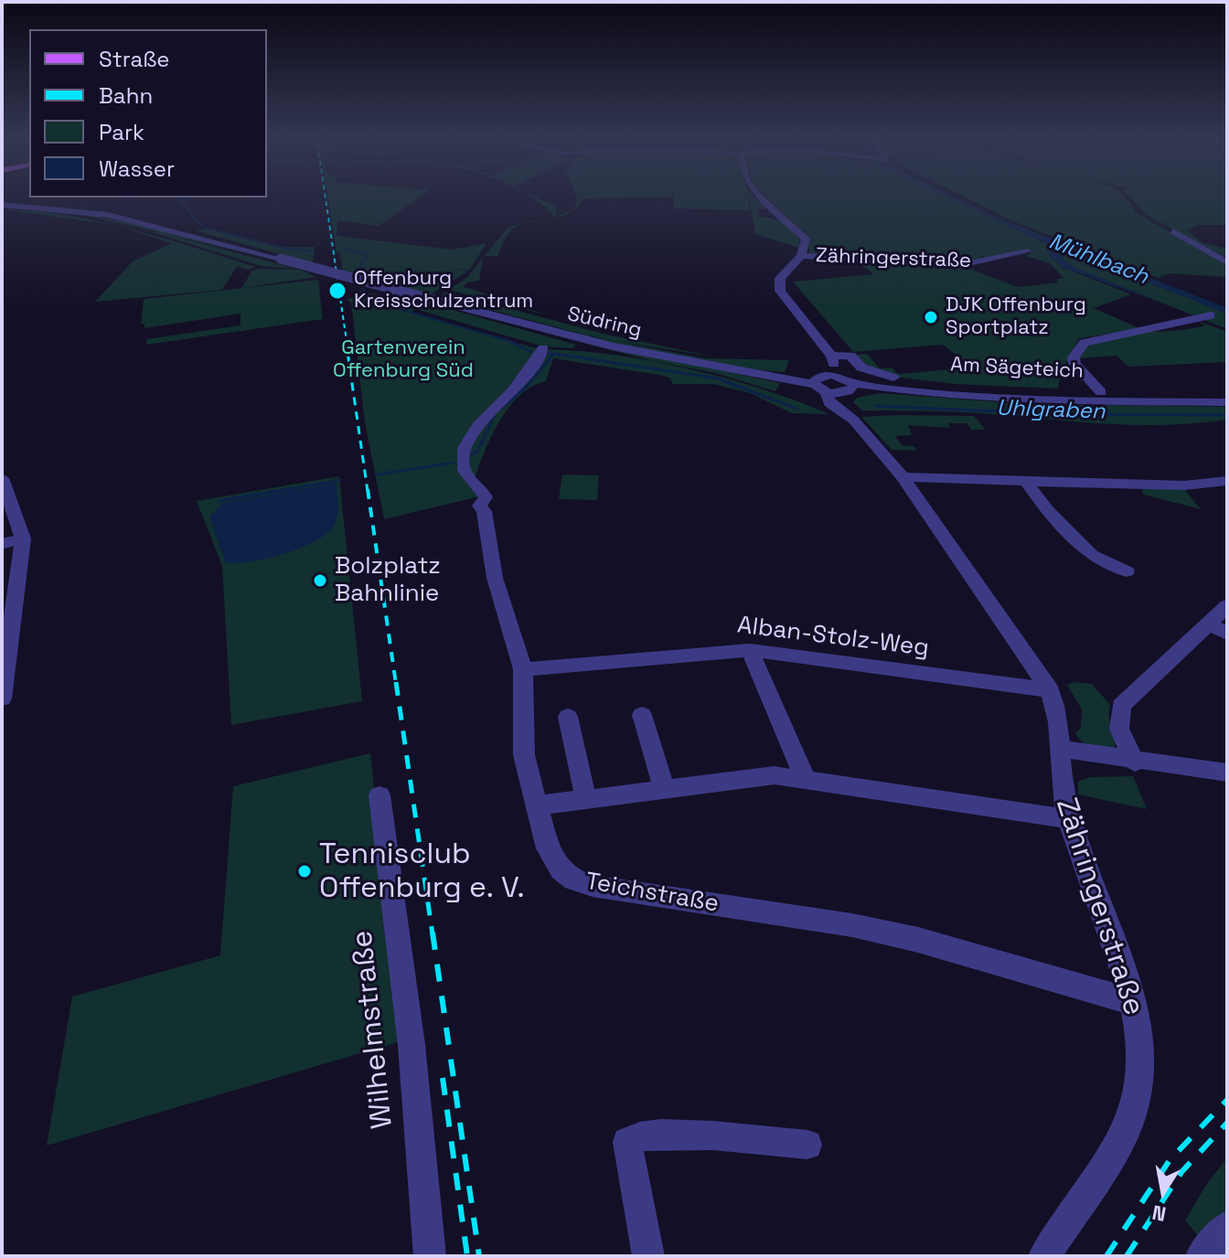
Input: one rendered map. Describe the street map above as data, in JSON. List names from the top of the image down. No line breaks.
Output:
{"streets":{"street":["Zähringerstraße","Südring","Am Sägeteich","Alban-Stolz-Weg","Teichstraße","Wilhelmstraße"]},"crossings":[["Zähringerstraße","Südring"],["Zähringerstraße","Am Sägeteich"],["Zähringerstraße","Alban-Stolz-Weg"],["Zähringerstraße","Teichstraße"],["Alban-Stolz-Weg","Teichstraße"]],"water":["Mühlbach","Uhlgraben"],"parks":["Gartenverein Offenburg Süd"],"places":["Offenburg Kreisschulzentrum","DJK Offenburg Sportplatz","Bolzplatz Bahnlinie","Tennisclub Offenburg e. V."],"legend":["Straße","Bahn","Park","Wasser"],"north":"bottom"}
